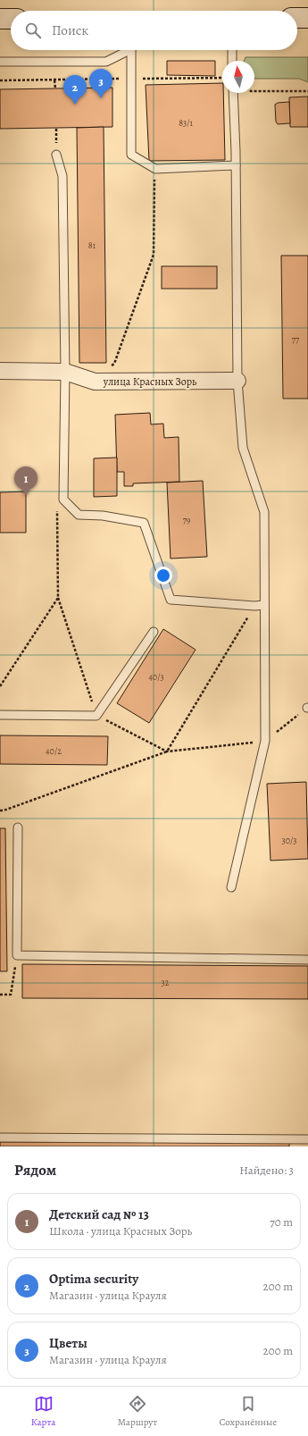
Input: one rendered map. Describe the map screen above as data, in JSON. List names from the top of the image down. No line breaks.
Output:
{"streets":{"street":["улица Красных Зорь"]},"house_numbers":["83/1","81","77","79","40/3","40/2","30/3","32"],"north":"top","page":{"search":"Поиск","pins":["3","2","1"],"heading":["Рядом","Найдено: 3"],"list":[{"mark":"1","name":"Детский сад № 13","note":"Школа · улица Красных Зорь","value":"70 m"},{"mark":"2","name":"Optima security","note":"Магазин · улица Крауля","value":"200 m"},{"mark":"3","name":"Цветы","note":"Магазин · улица Крауля","value":"200 m"}],"nav":["Карта","Маршрут","Сохранённые"]}}
